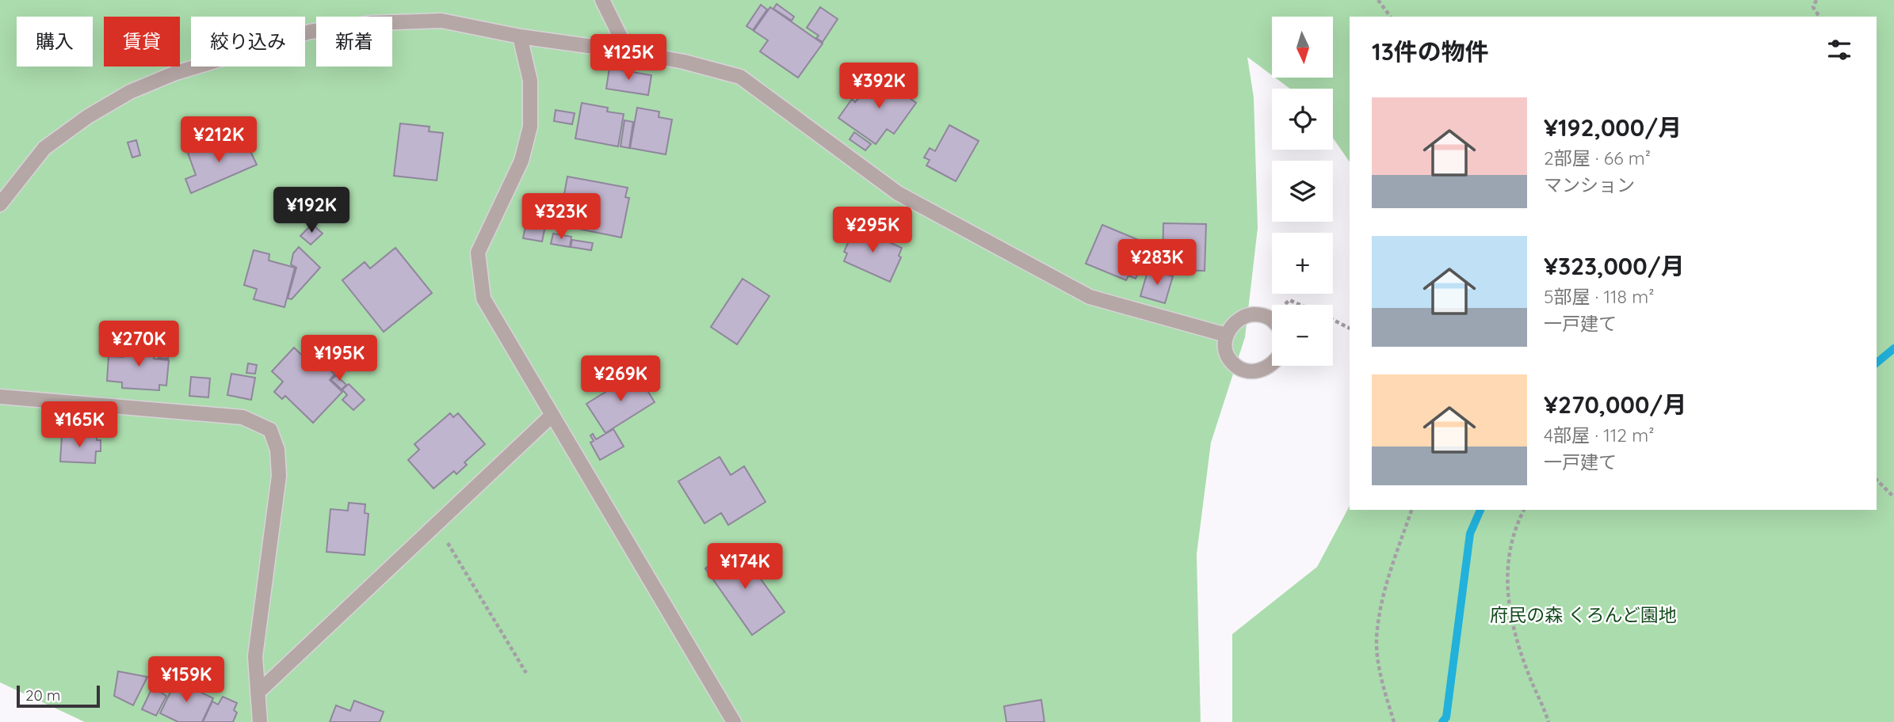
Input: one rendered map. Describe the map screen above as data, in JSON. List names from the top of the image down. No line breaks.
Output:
{"parks":["府民の森 くろんど園地"],"scale_bar":"20 m","north":"bottom","page":{"map_buttons":["+","−"],"chip":["購入","賃貸","絞り込み","新着"],"heading":"13件の物件","price":["¥125K","¥392K","¥212K","¥192K","¥323K","¥295K","¥283K","¥270K","¥195K","¥269K","¥165K","¥174K","¥159K"],"list":[{"name":"¥192,000/月","note":"2部屋 · 66 m² · マンション"},{"name":"¥323,000/月","note":"5部屋 · 118 m² · 一戸建て"},{"name":"¥270,000/月","note":"4部屋 · 112 m² · 一戸建て"}],"scale":"20 m"}}
